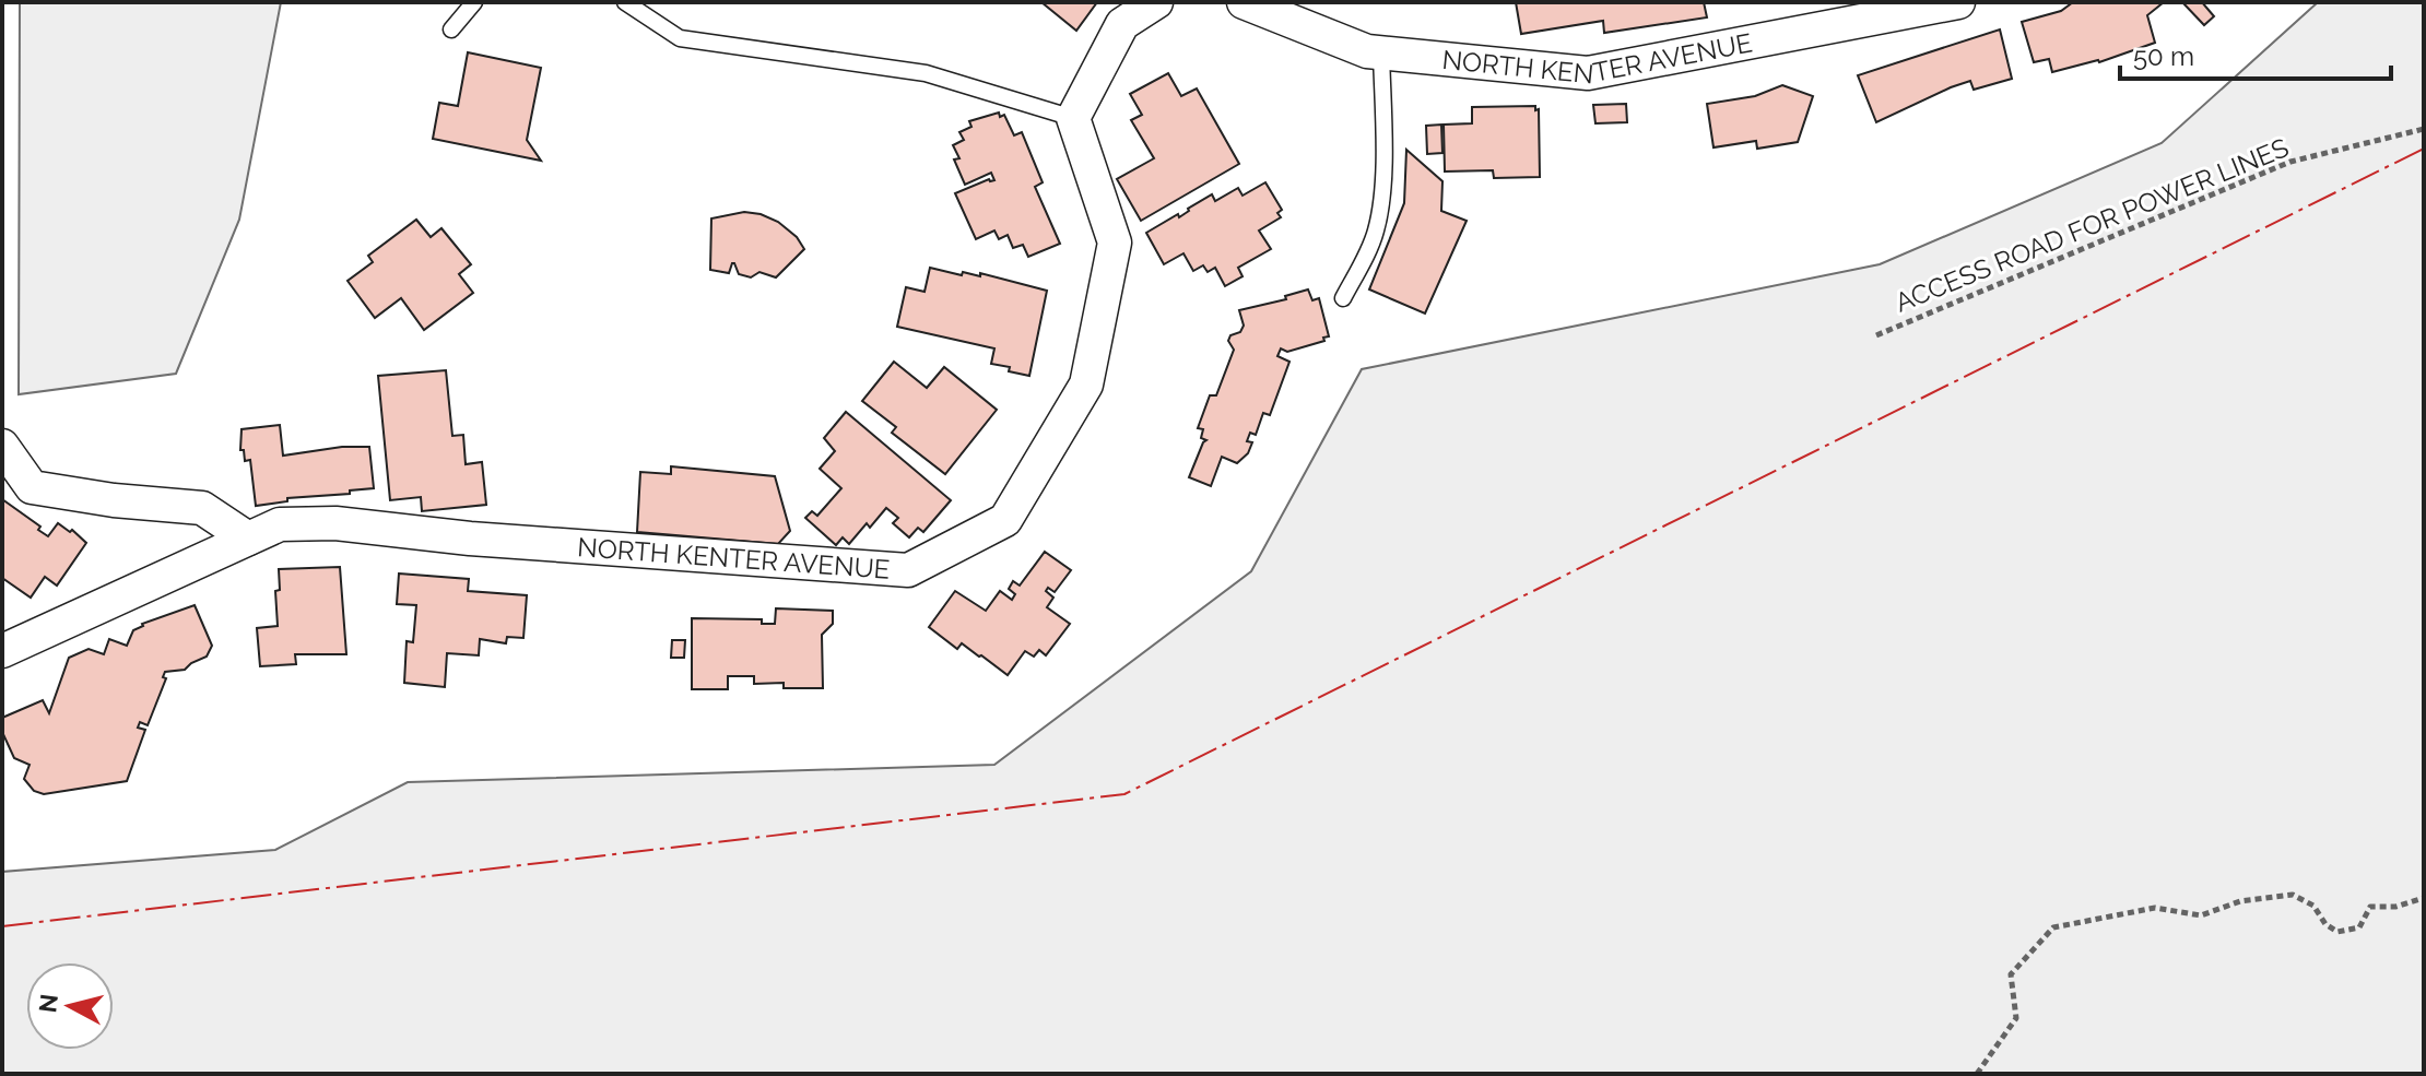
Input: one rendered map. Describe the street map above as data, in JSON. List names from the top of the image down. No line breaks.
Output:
{"streets":{"street":["NORTH KENTER AVENUE"],"path":["ACCESS ROAD FOR POWER LINES"]},"scale_bar":"50 m","north":"left"}
